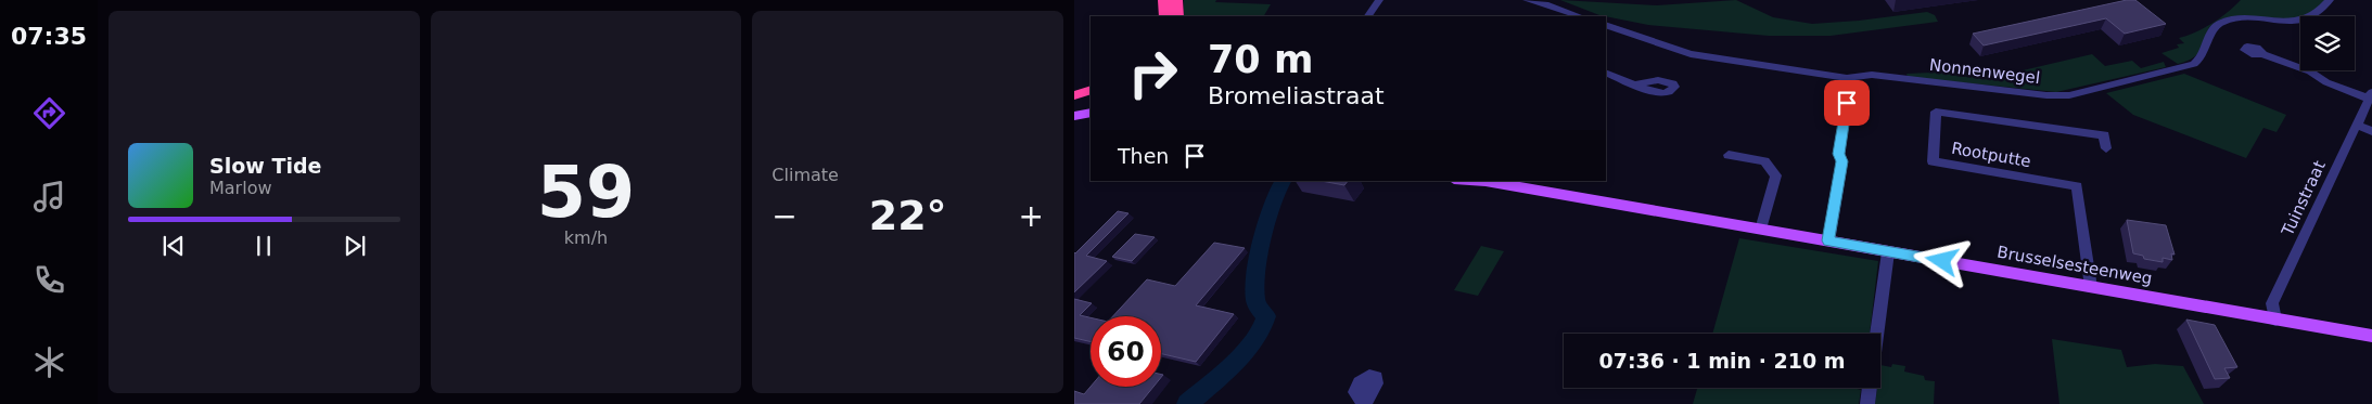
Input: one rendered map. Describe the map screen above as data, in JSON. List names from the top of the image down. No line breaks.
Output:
{"streets":{"main road":["Brusselsesteenweg"],"street":["Nonnenwegel","Rootputte","Tuinstraat"]},"crossings":[["Rootputte","Brusselsesteenweg"],["Tuinstraat","Brusselsesteenweg"]],"page":{"tabs":"07:35","tile":[["59","km/h"],"Climate"],"turn":["70 m","Bromeliastraat"],"then":"Then","song":["Slow Tide","Marlow"],"heat":["−","22°","+"],"limit":"60","trip":"07:36 · 1 min · 210 m"}}
